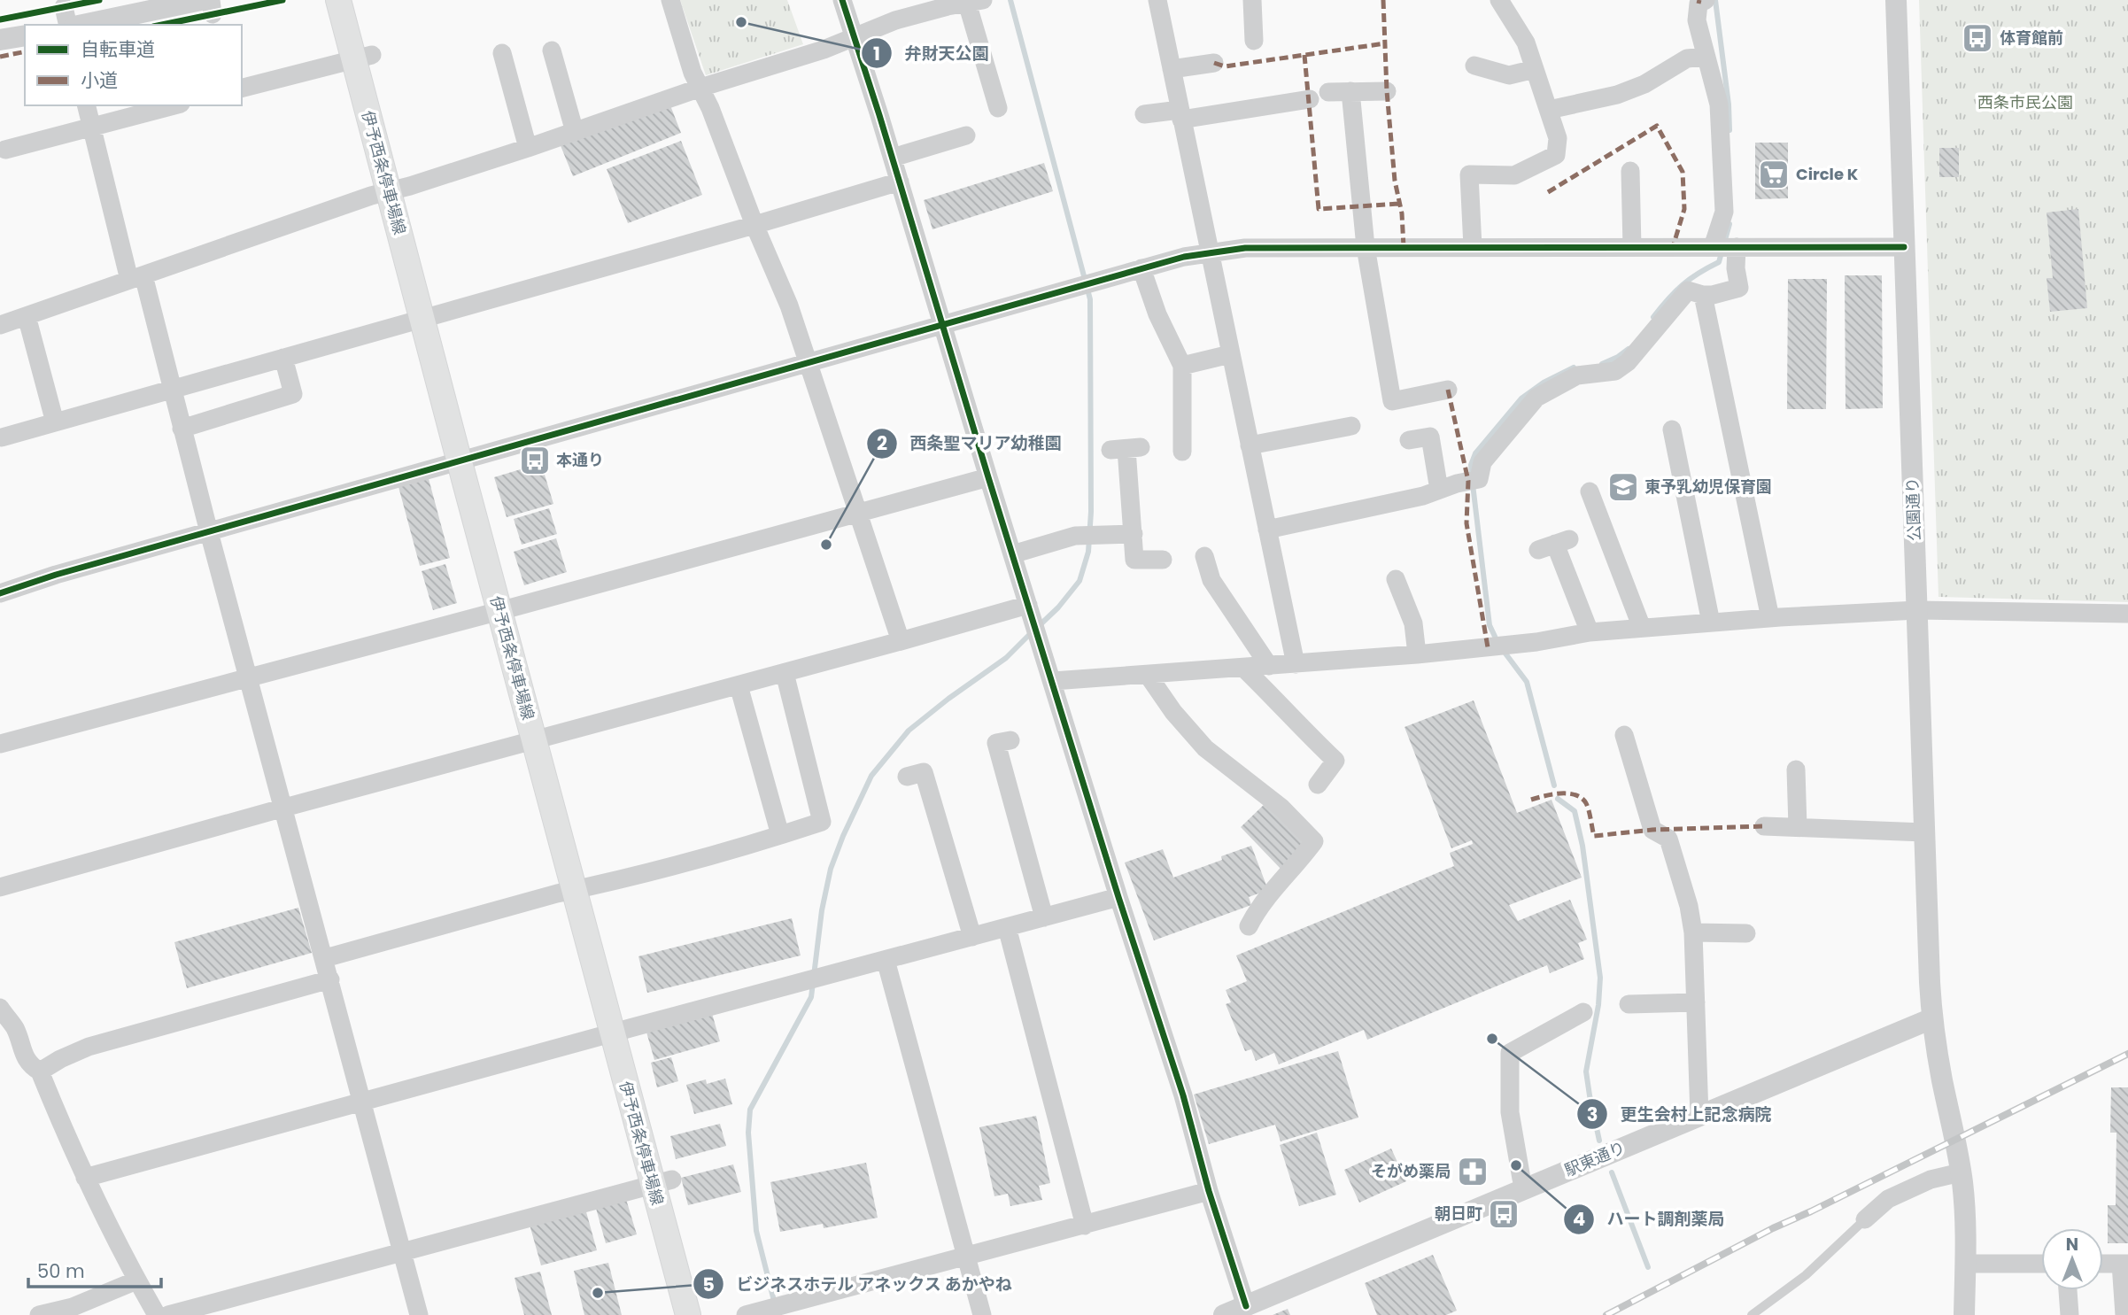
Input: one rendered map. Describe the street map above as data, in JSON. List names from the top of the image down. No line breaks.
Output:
{"streets":{"main road":["伊予西条停車場線"],"street":["公園通り","駅東通り"]},"crossings":[["公園通り","駅東通り"]],"parks":["西条市民公園"],"places":{"other":["弁財天公園","西条聖マリア幼稚園","更生会村上記念病院","ハート調剤薬局","ビジネスホテル アネックス あかやね"],"bus stop":["体育館前","本通り","朝日町"],"supermarket":["Circle K"],"school or university":["東予乳幼児保育園"],"pharmacy":["そがめ薬局"]},"legend":["自転車道","小道"],"scale_bar":"50 m","north":"top"}
